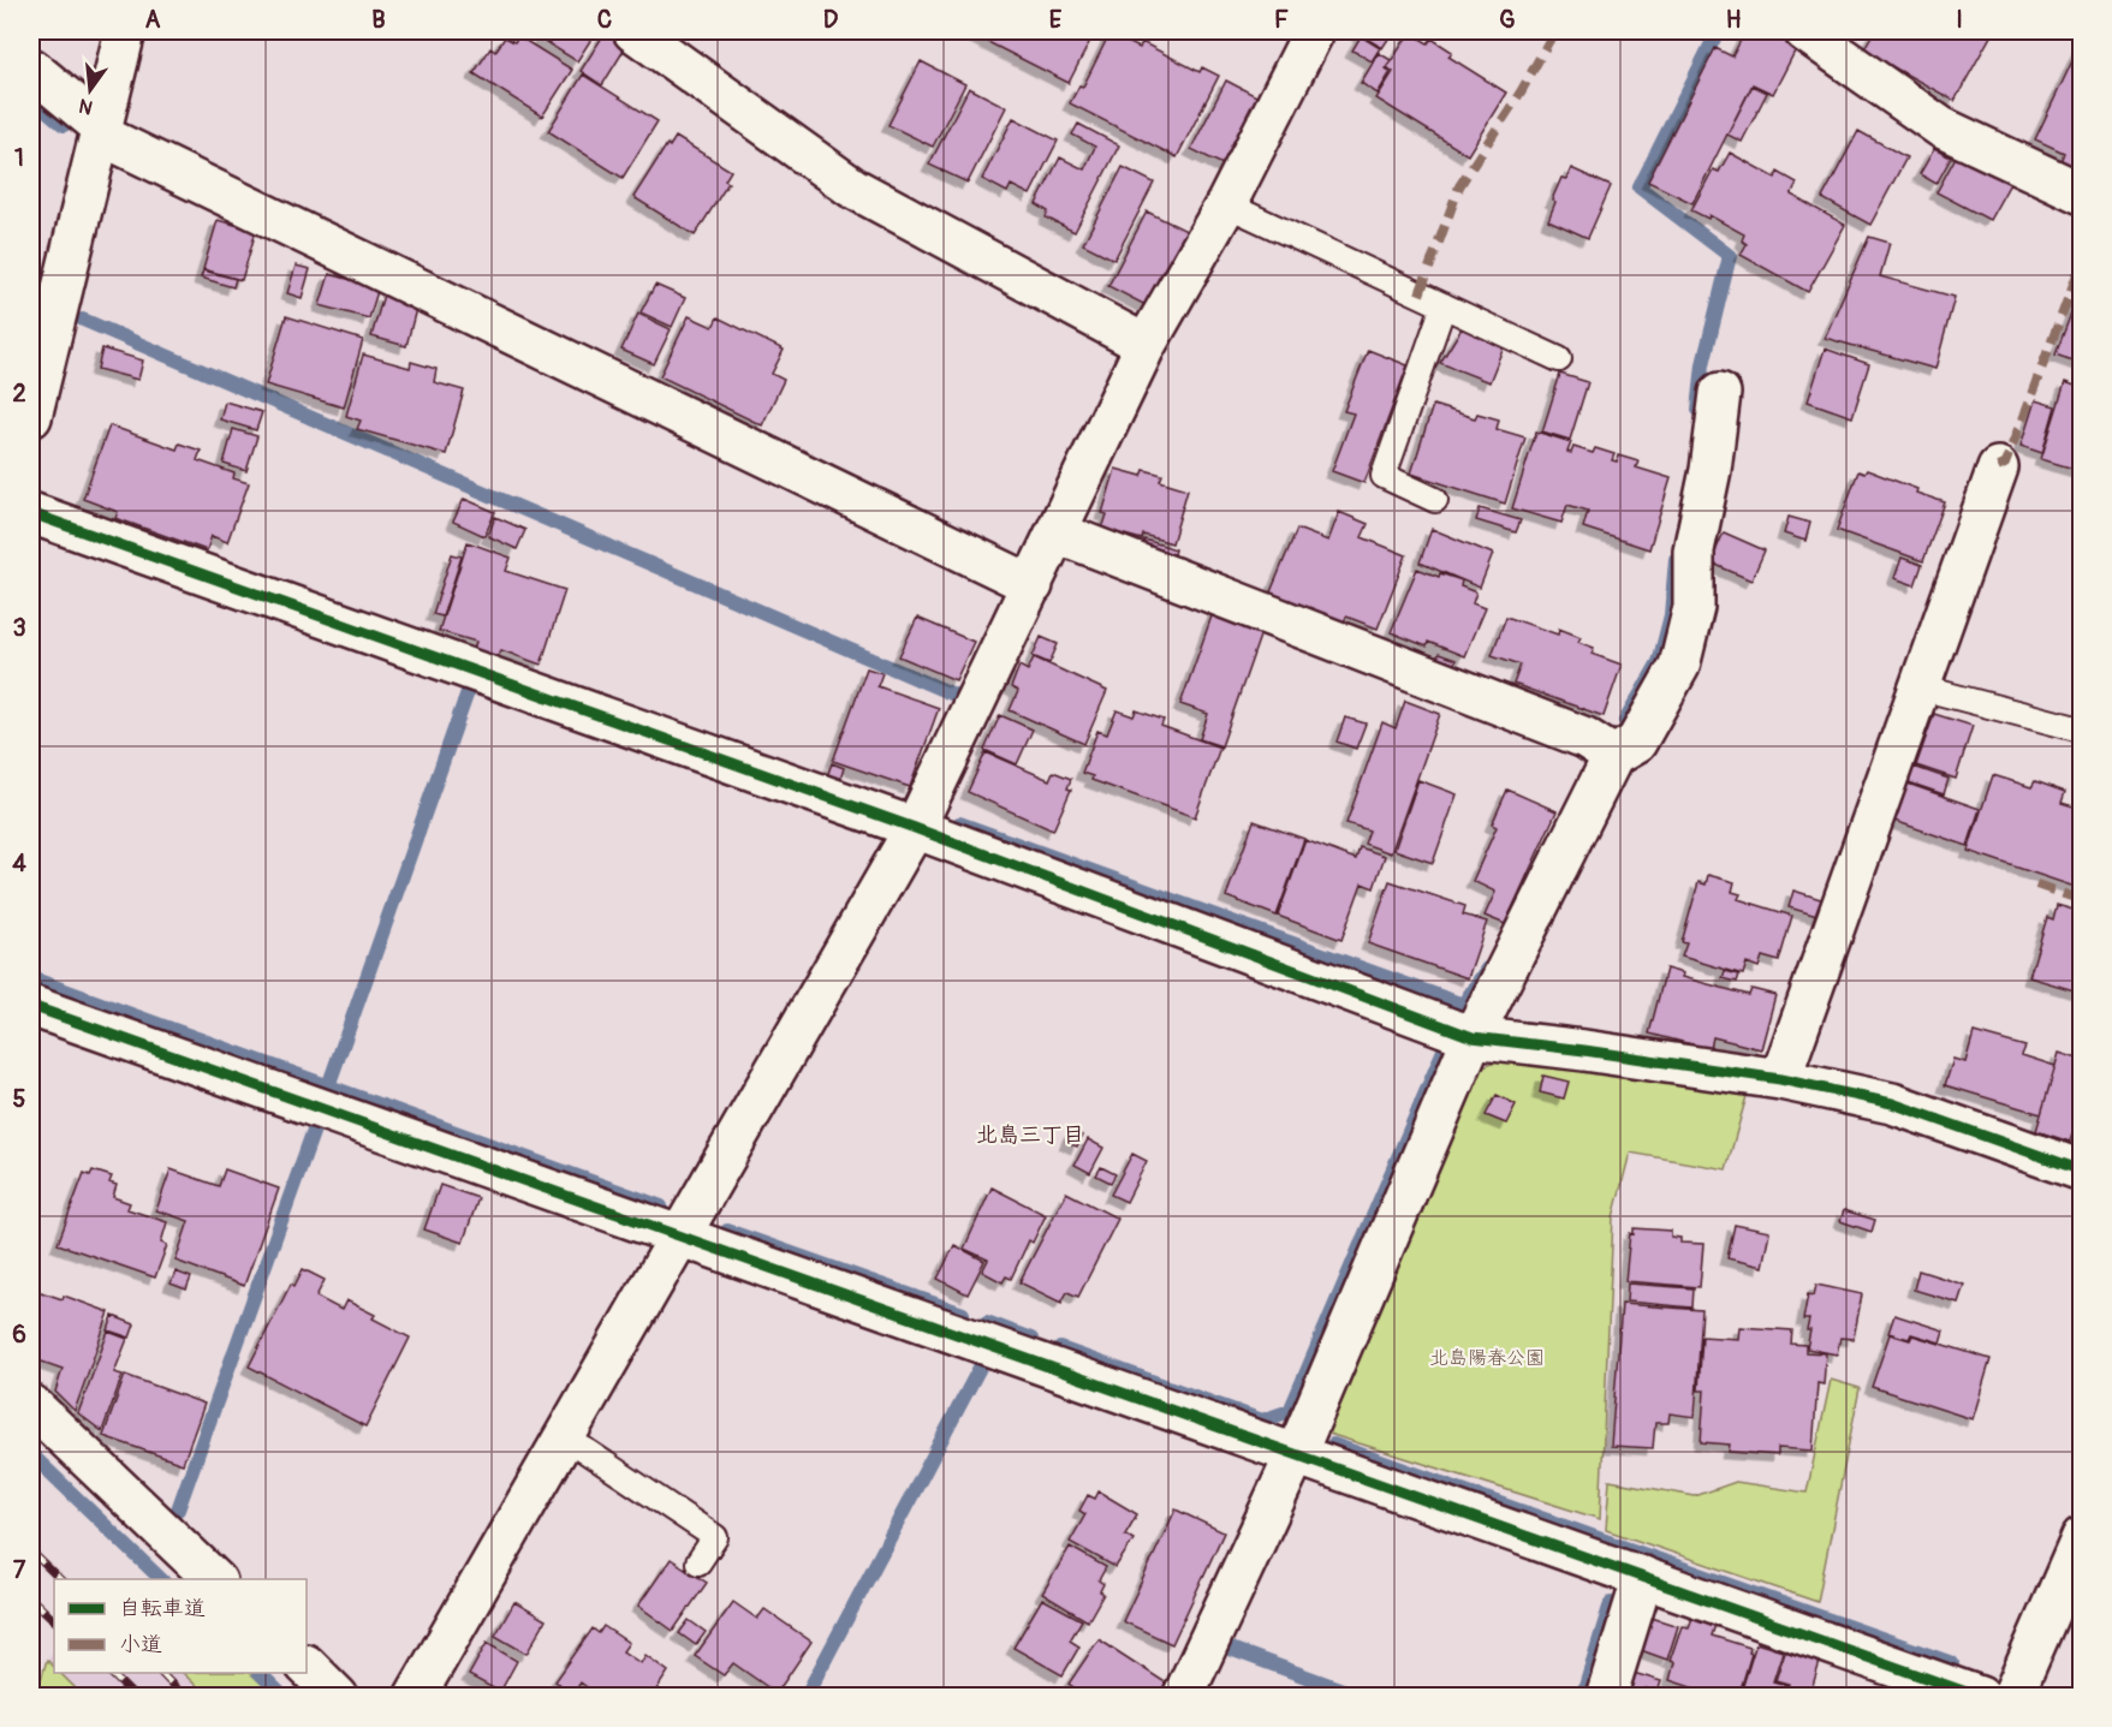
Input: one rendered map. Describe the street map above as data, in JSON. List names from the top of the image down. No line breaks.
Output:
{"districts":["北島三丁目"],"parks":["北島陽春公園"],"legend":["自転車道","小道"],"north":"bottom","grid":{"columns":["A","B","C","D","E","F","G","H","I"],"rows":["1","2","3","4","5","6","7"]}}
